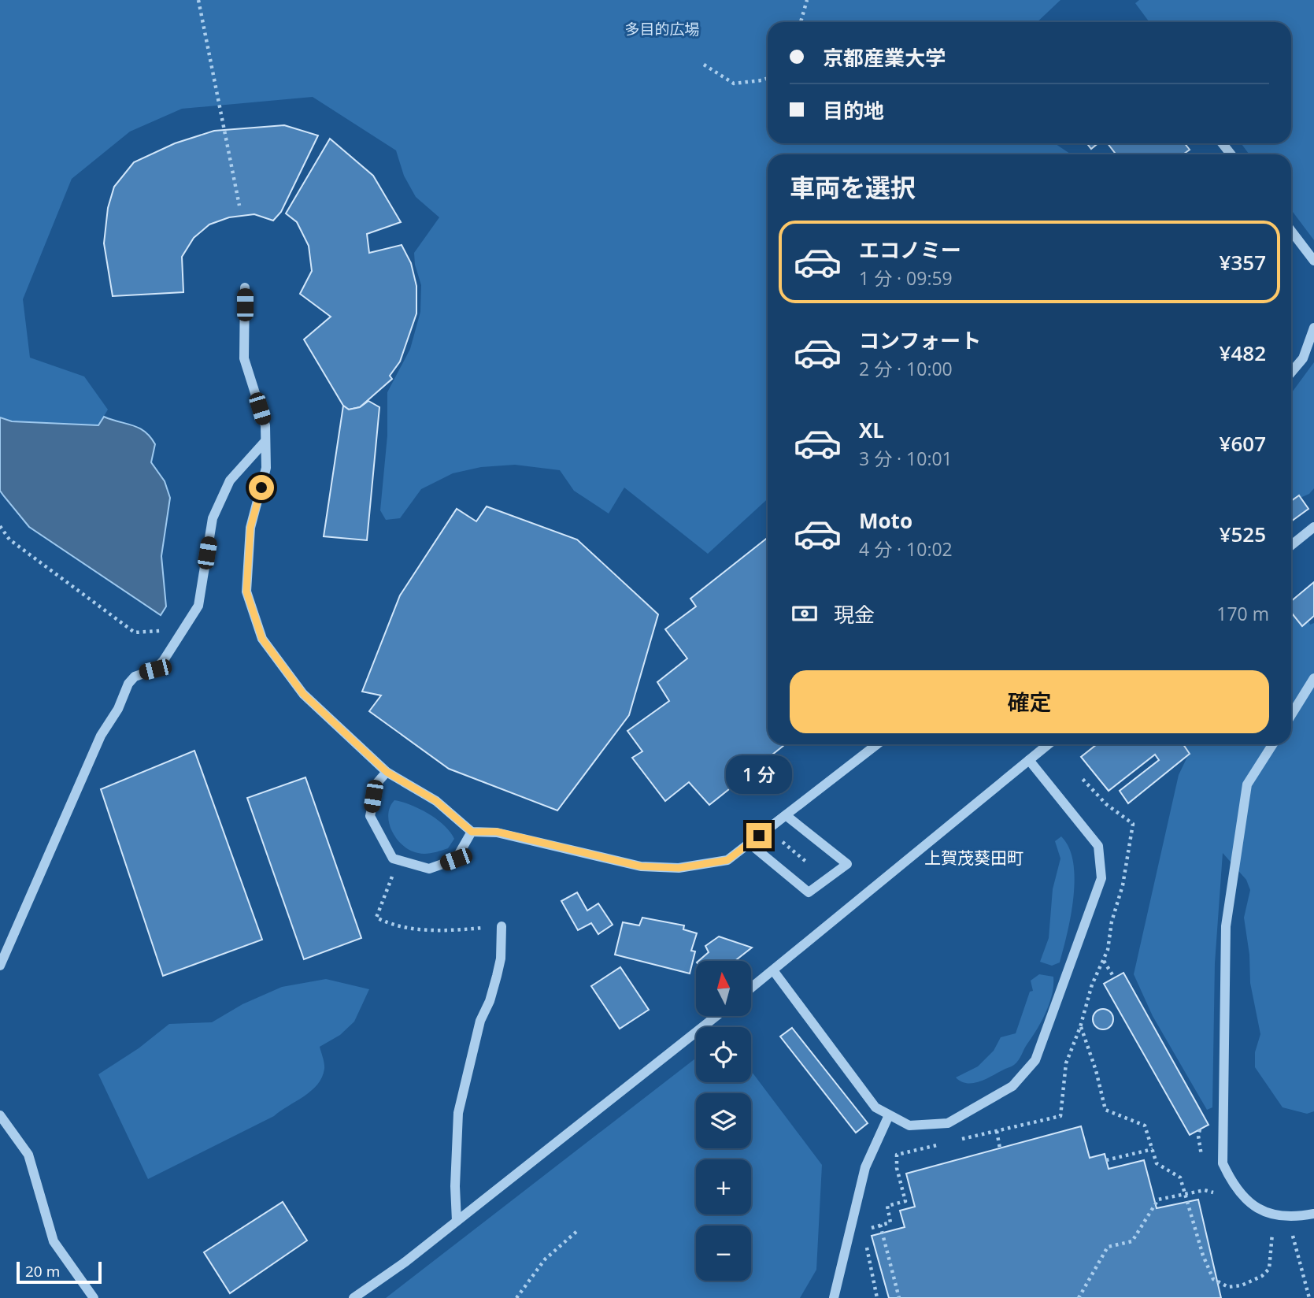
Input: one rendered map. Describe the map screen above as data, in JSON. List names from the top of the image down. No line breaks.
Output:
{"districts":["上賀茂葵田町"],"parks":["多目的広場"],"scale_bar":"20 m","north":"top","page":{"banner":["京都産業大学","目的地"],"heading":"車両を選択","list":[{"name":"エコノミー","note":"1 分 · 09:59","value":"¥357"},{"name":"コンフォート","note":"2 分 · 10:00","value":"¥482"},{"name":"XL","note":"3 分 · 10:01","value":"¥607"},{"name":"Moto","note":"4 分 · 10:02","value":"¥525"}],"pay":["現金","170 m"],"buttons":"確定","bubble":"1 分","map_buttons":["+","−"],"scale":"20 m"}}
